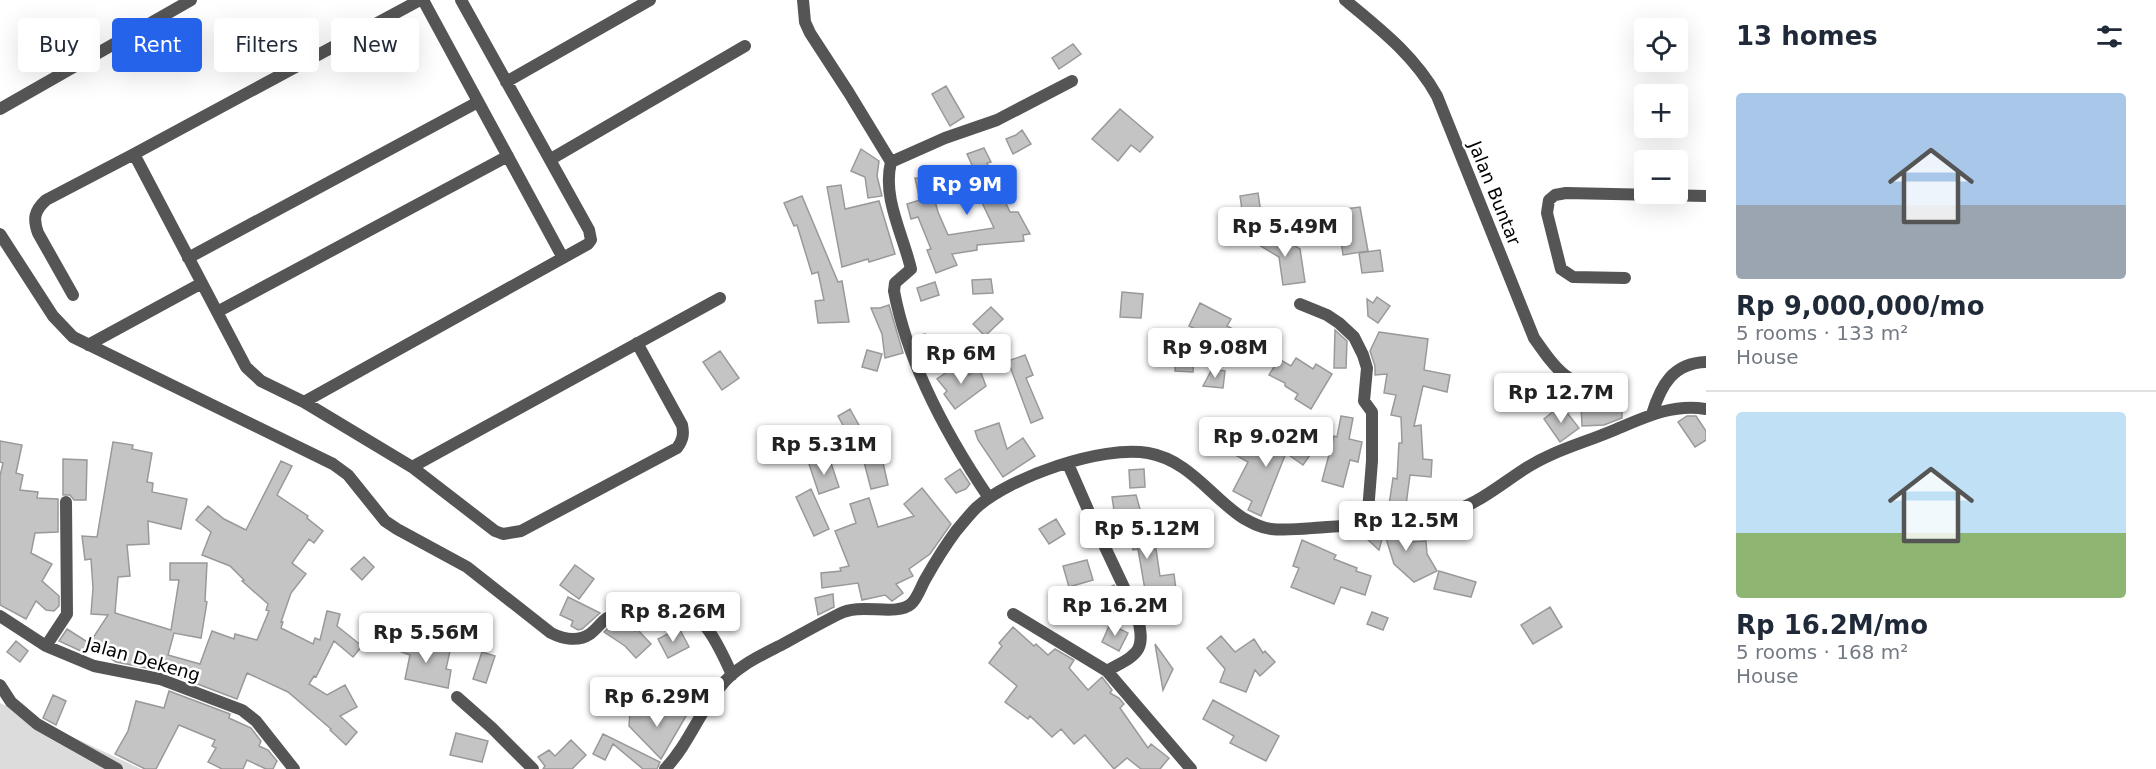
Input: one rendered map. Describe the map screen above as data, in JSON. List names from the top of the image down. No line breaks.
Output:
{"streets":{"street":["Jalan Buntar","Jalan Dekeng"]},"page":{"heading":"13 homes","map_buttons":["+","−"],"chip":["Buy","Rent","Filters","New"],"list":[{"name":"Rp 9,000,000/mo","note":"5 rooms · 133 m² · House"},{"name":"Rp 16.2M/mo","note":"5 rooms · 168 m² · House"}],"price":["Rp 9M","Rp 5.49M","Rp 9.08M","Rp 6M","Rp 12.7M","Rp 9.02M","Rp 5.31M","Rp 12.5M","Rp 5.12M","Rp 16.2M","Rp 8.26M","Rp 5.56M","Rp 6.29M"]}}
